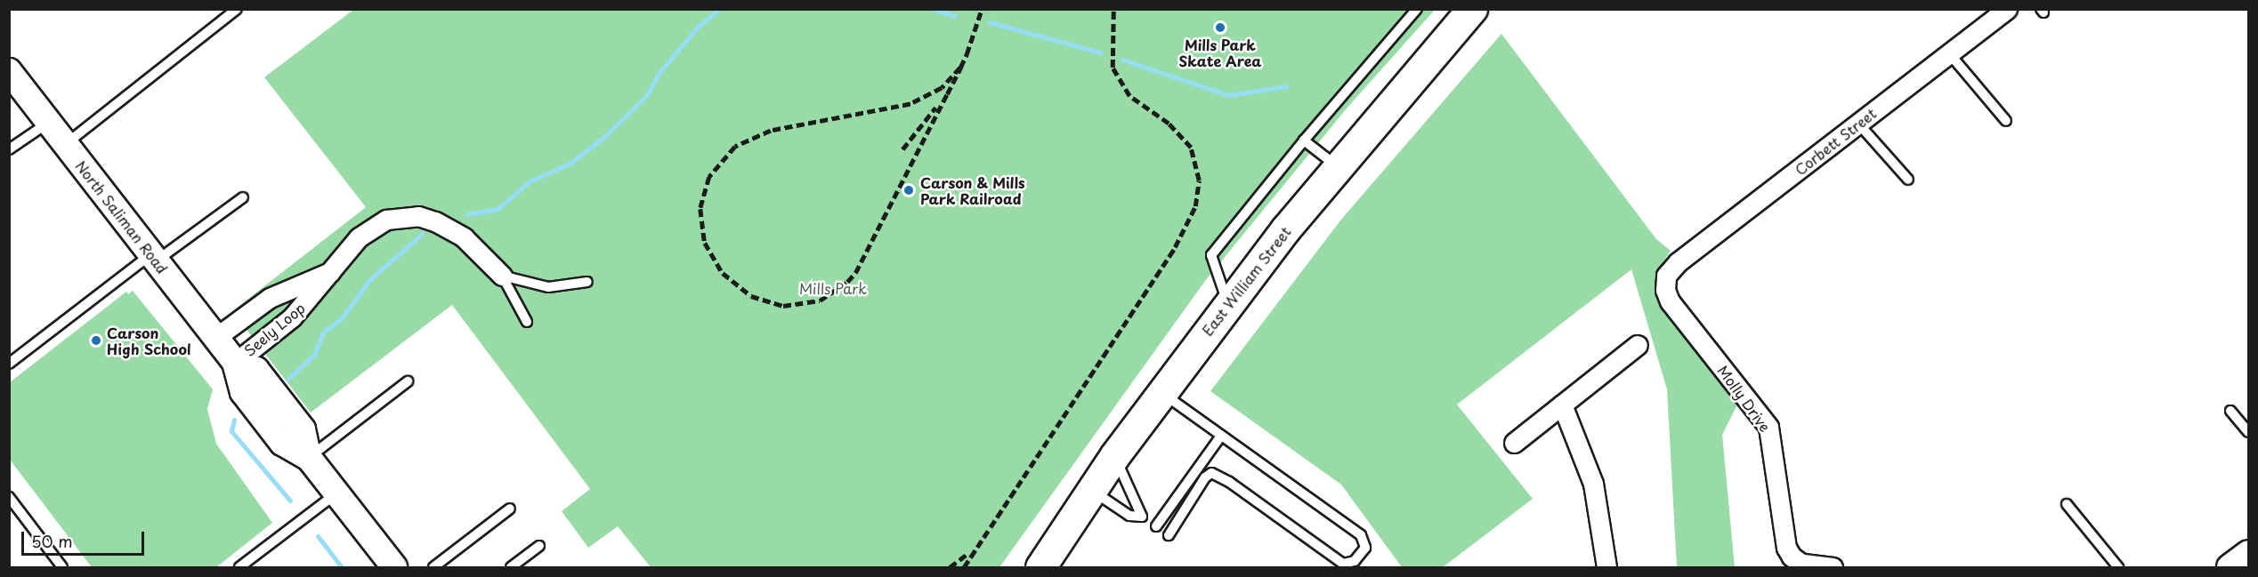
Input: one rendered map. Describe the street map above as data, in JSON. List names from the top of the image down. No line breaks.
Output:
{"streets":{"main road":["North Saliman Road","East William Street"],"street":["Corbett Street","Seely Loop","Molly Drive"]},"crossings":[["Corbett Street","Molly Drive"],["North Saliman Road","Seely Loop"]],"parks":["Mills Park"],"places":["Mills Park Skate Area","Carson & Mills Park Railroad","Carson High School"],"scale_bar":"50 m"}
